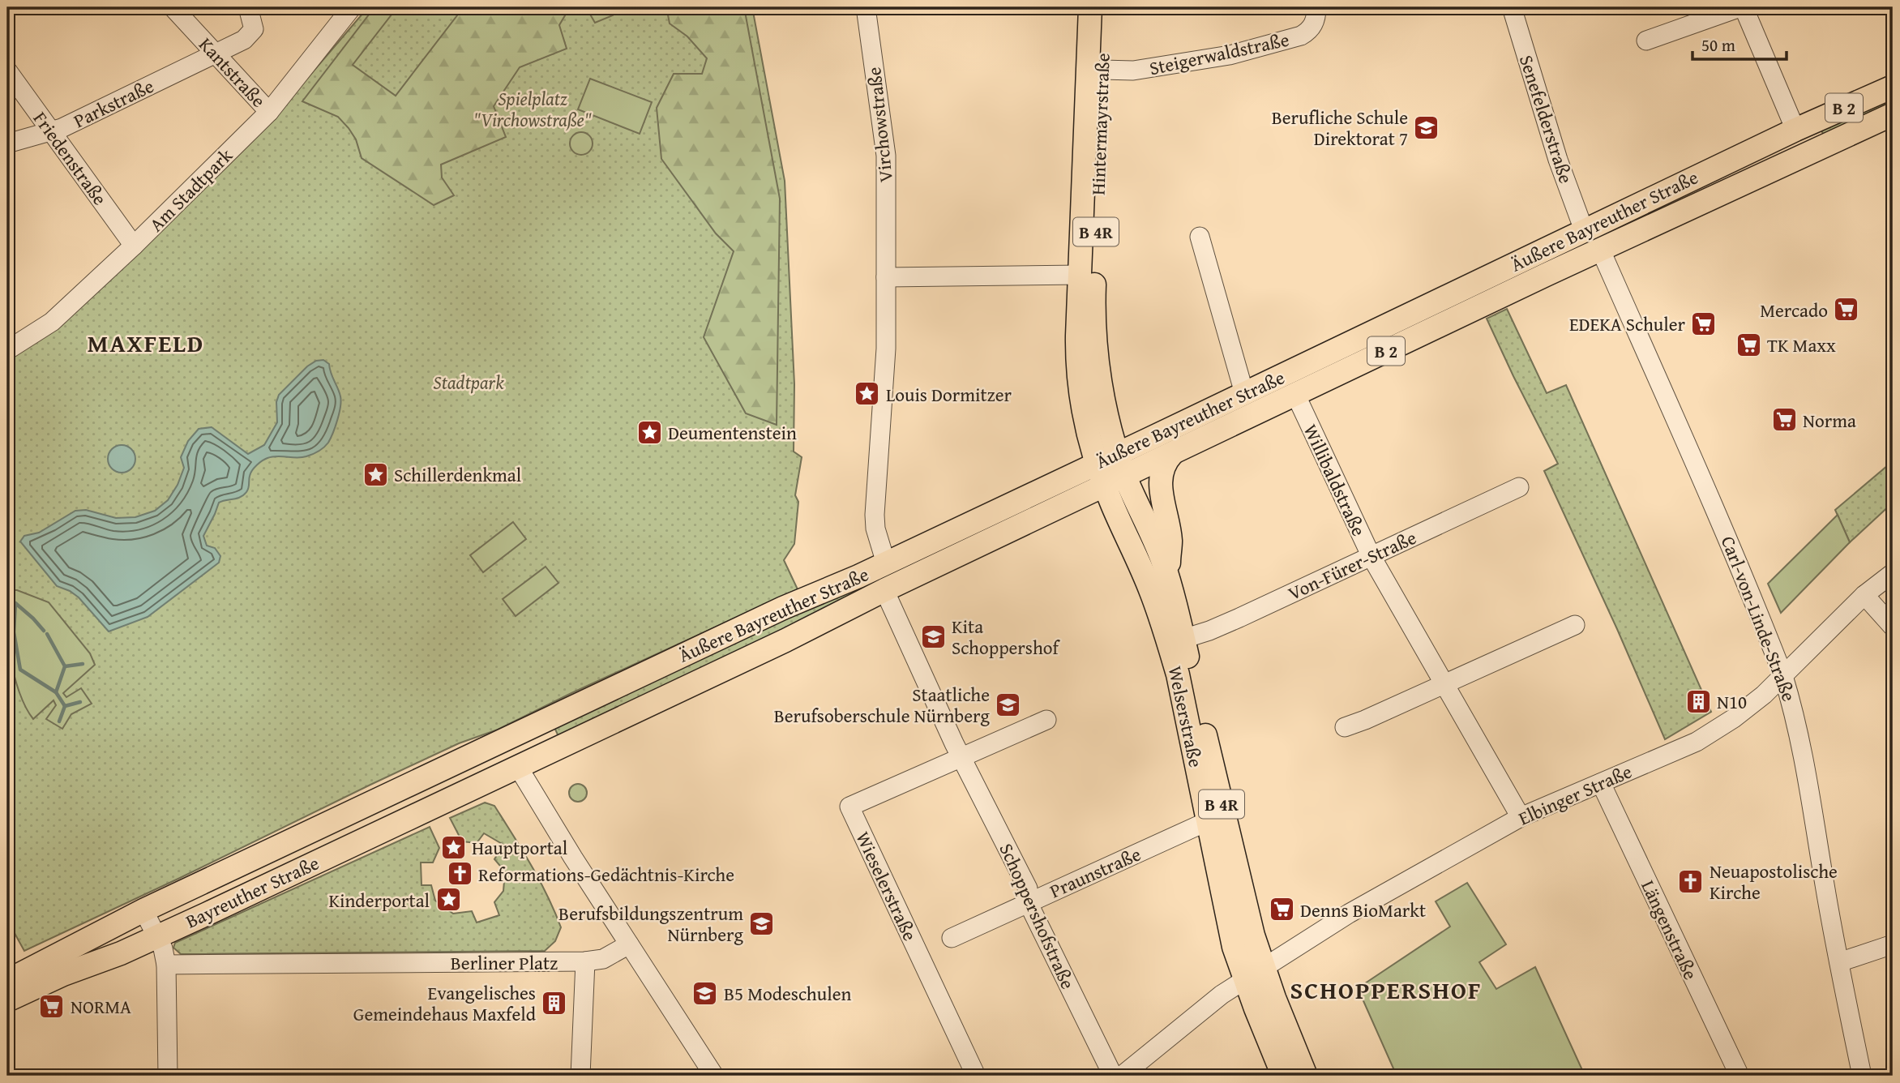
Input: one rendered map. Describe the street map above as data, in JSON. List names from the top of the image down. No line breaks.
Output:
{"streets":{"main road":["B 2","Hintermayrstraße","Äußere Bayreuther Straße","B 4R","Welserstraße","Bayreuther Straße"],"street":["Steigerwaldstraße","Kantstraße","Parkstraße","Senefelderstraße","Virchowstraße","Friedenstraße","Am Stadtpark","Willibaldstraße","Von-Fürer-Straße","Carl-von-Linde-Straße","Elbinger Straße","Praunstraße","Wieselerstraße","Schoppershofstraße","Längenstraße","Berliner Platz"]},"crossings":[["Steigerwaldstraße","Hintermayrstraße"],["Kantstraße","Parkstraße"],["Kantstraße","Am Stadtpark"],["Parkstraße","Friedenstraße"],["Senefelderstraße","Äußere Bayreuther Straße"],["Hintermayrstraße","Äußere Bayreuther Straße"],["Hintermayrstraße","Welserstraße"],["Virchowstraße","Äußere Bayreuther Straße"],["Friedenstraße","Am Stadtpark"],["Äußere Bayreuther Straße","Willibaldstraße"],["Äußere Bayreuther Straße","Carl-von-Linde-Straße"],["Äußere Bayreuther Straße","Welserstraße"],["Äußere Bayreuther Straße","Bayreuther Straße"],["Äußere Bayreuther Straße","Schoppershofstraße"],["Willibaldstraße","Von-Fürer-Straße"],["Willibaldstraße","Elbinger Straße"],["Von-Fürer-Straße","Welserstraße"],["Carl-von-Linde-Straße","Elbinger Straße"],["Welserstraße","Elbinger Straße"],["Welserstraße","Praunstraße"],["Elbinger Straße","Längenstraße"],["Praunstraße","Schoppershofstraße"],["Wieselerstraße","Schoppershofstraße"]],"districts":["MAXFELD","SCHOPPERSHOF"],"parks":["Spielplatz \"Virchowstraße\"","Stadtpark"],"places":{"school or university":["Berufliche Schule Direktorat 7","Kita Schoppershof","Staatliche Berufsoberschule Nürnberg","Berufsbildungszentrum Nürnberg","B5 Modeschulen"],"supermarket":["Mercado","EDEKA Schuler","TK Maxx","Norma","Denns BioMarkt","NORMA"],"place":["Louis Dormitzer","Deumentenstein","Schillerdenkmal","Hauptportal","Kinderportal"],"building":["N10","Evangelisches Gemeindehaus Maxfeld"],"church":["Reformations-Gedächtnis-Kirche","Neuapostolische Kirche"]},"scale_bar":"50 m"}
